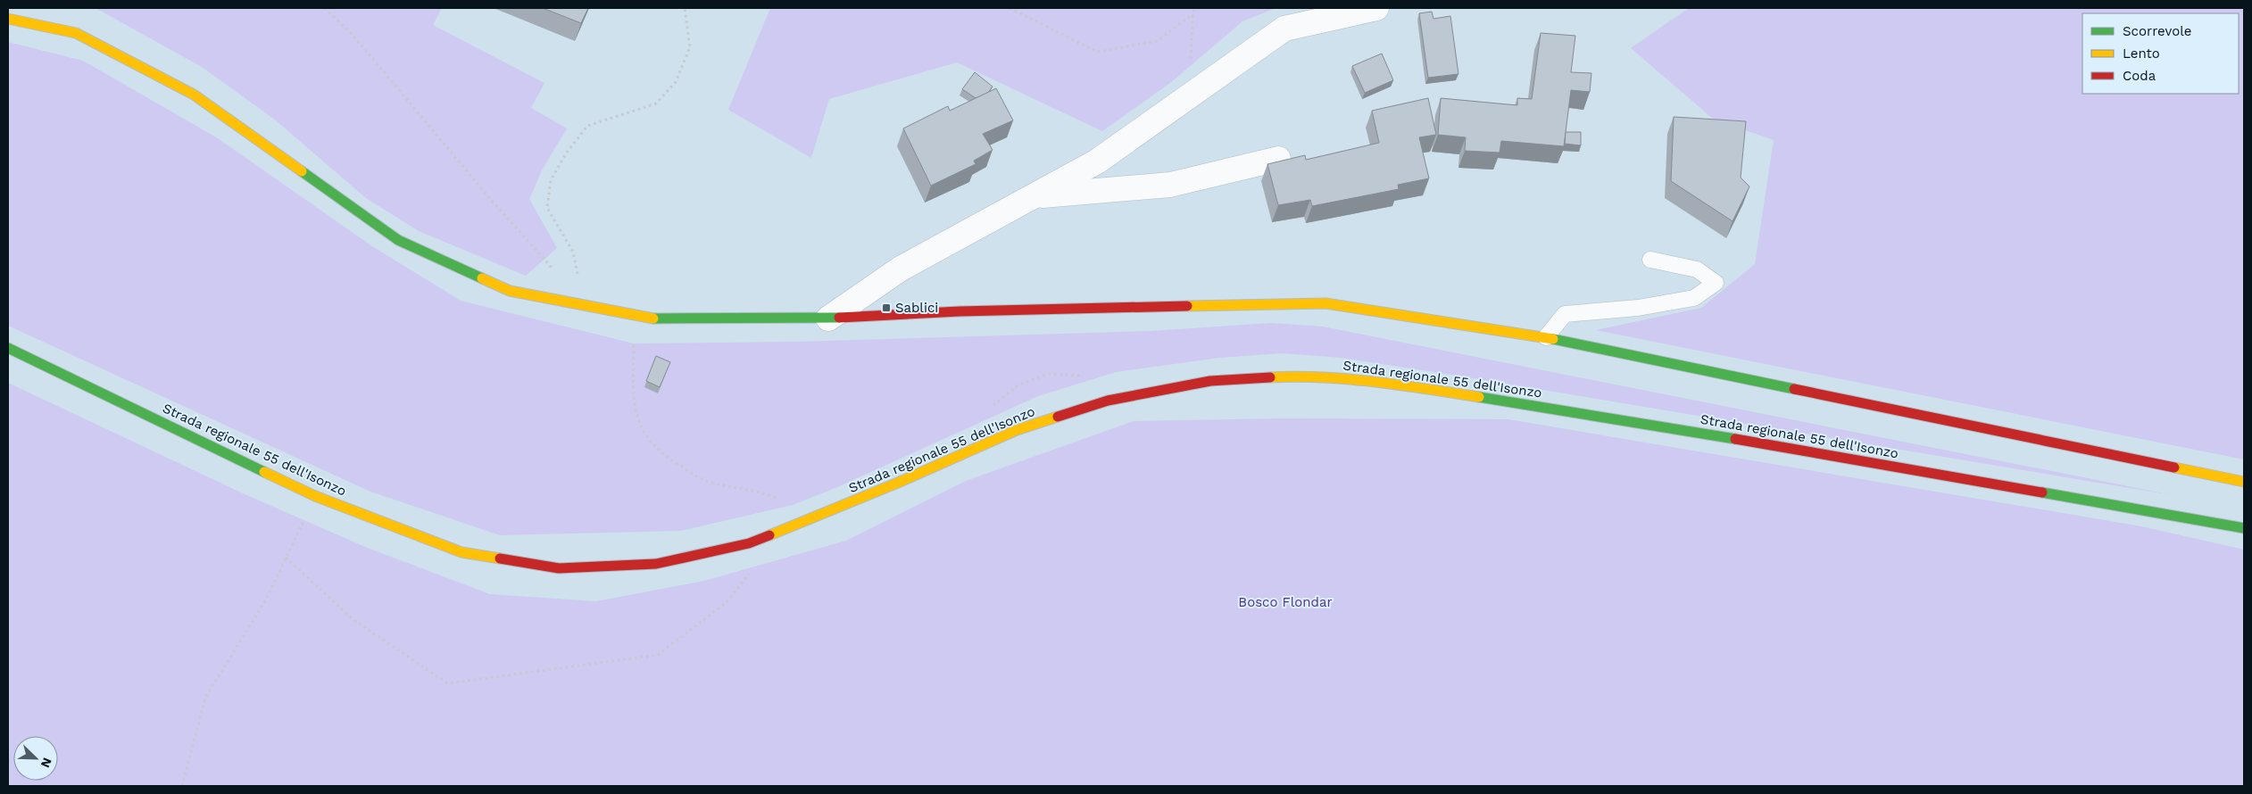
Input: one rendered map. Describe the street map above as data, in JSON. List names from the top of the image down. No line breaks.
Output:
{"streets":{"main road":["Strada regionale 55 dell'Isonzo"]},"parks":["Bosco Flondar"],"places":{"transit":["Sablici"]},"legend":["Scorrevole","Lento","Coda"],"north":"bottom right"}
